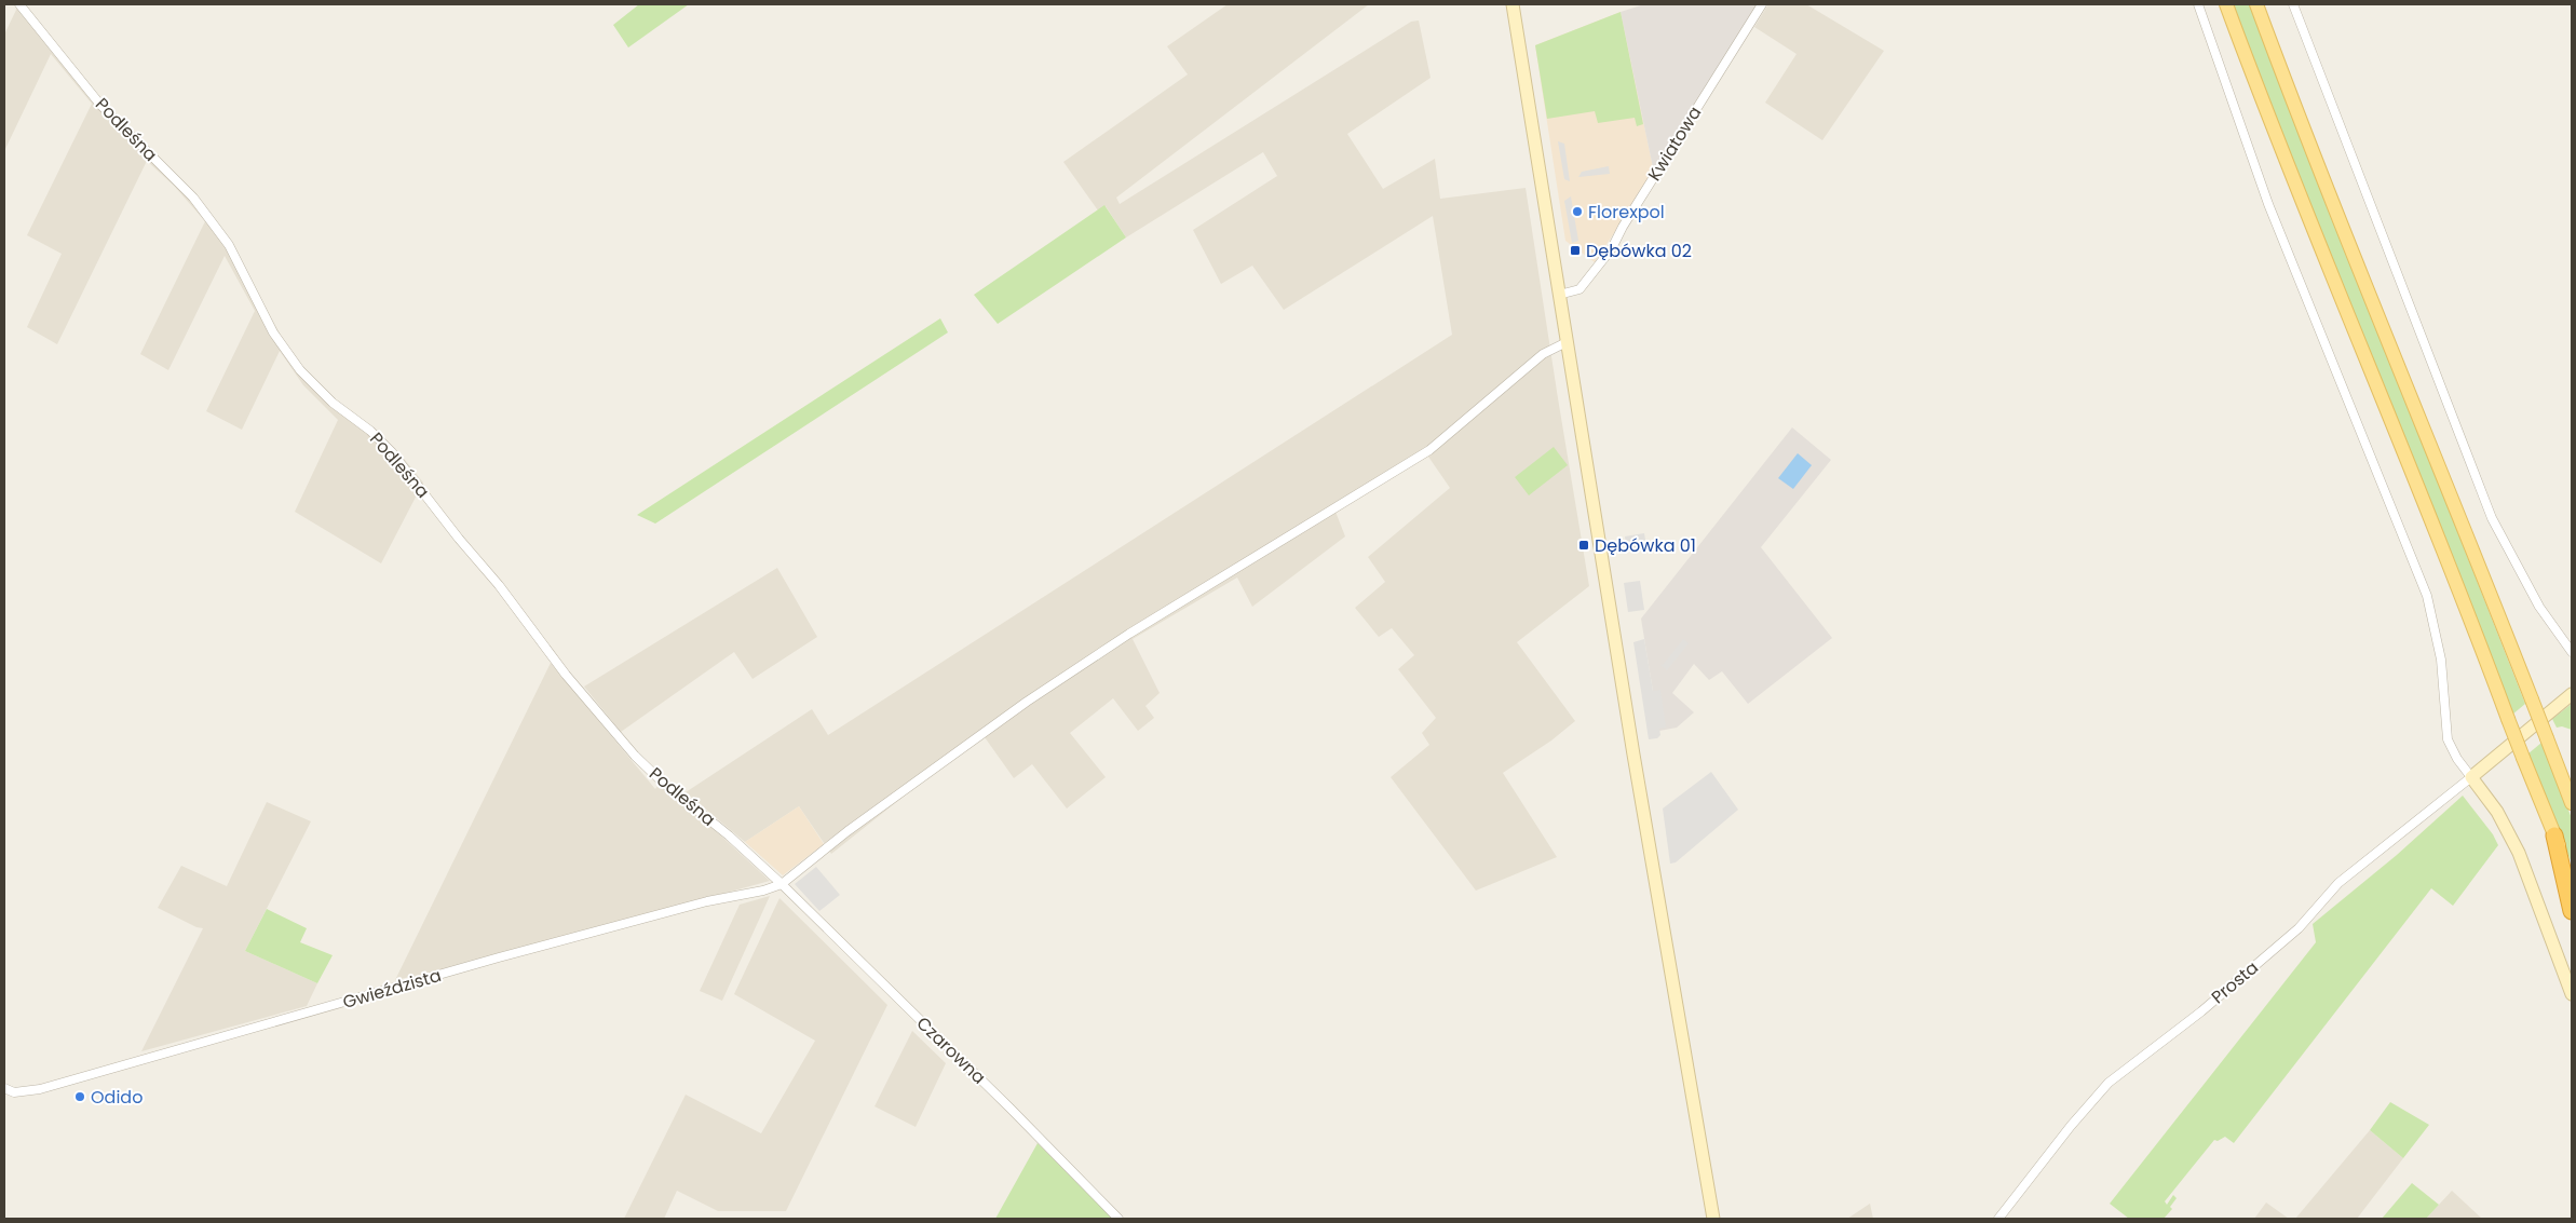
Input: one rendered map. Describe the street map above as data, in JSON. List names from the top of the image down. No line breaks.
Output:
{"streets":{"street":["Podleśna","Kwiatowa","Prosta","Gwieździsta","Czarowna"]},"crossings":[["Podleśna","Gwieździsta"],["Podleśna","Czarowna"],["Gwieździsta","Czarowna"]],"places":{"other":["Florexpol","Odido"],"transit":["Dębówka 02","Dębówka 01"]}}
